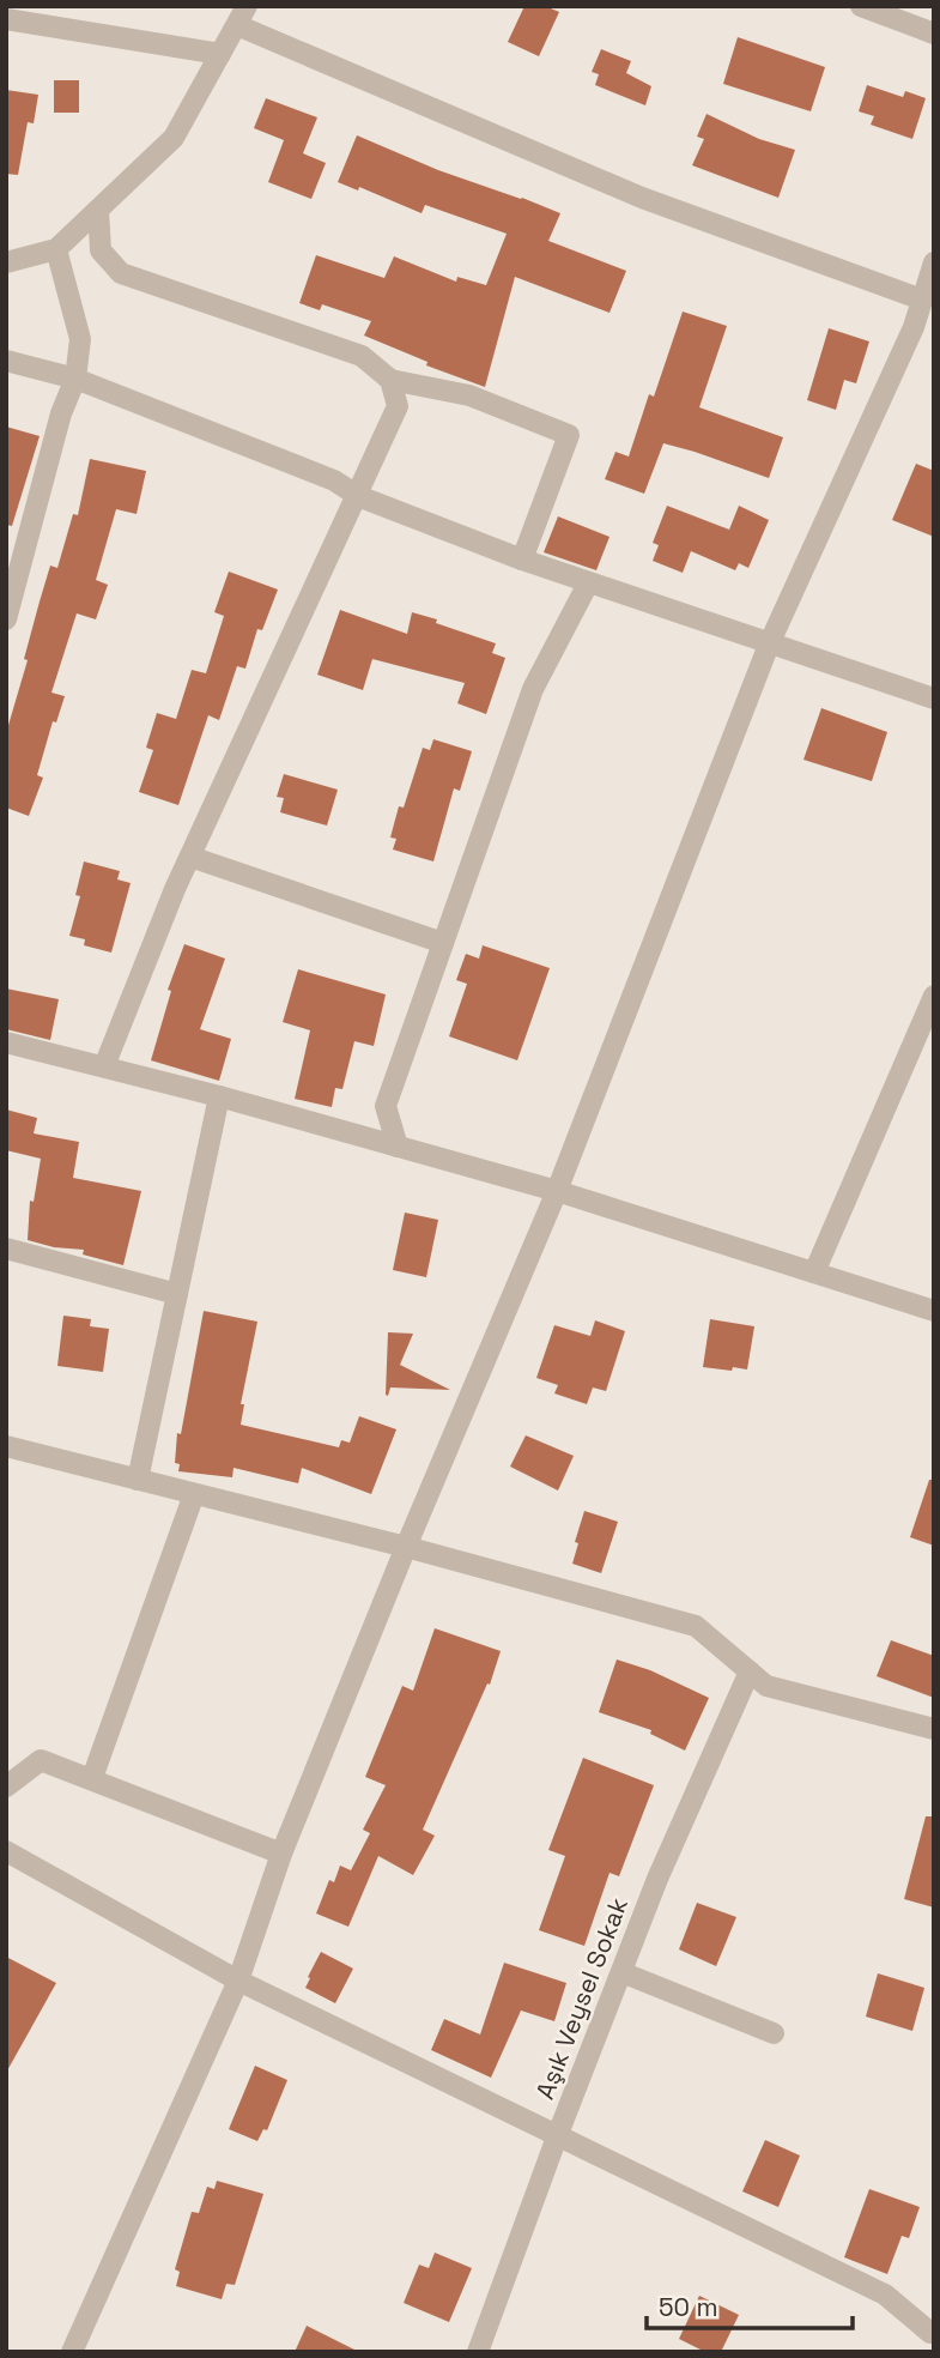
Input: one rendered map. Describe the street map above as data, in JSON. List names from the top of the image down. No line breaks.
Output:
{"streets":{"street":["Aşık Veysel Sokak"]},"scale_bar":"50 m"}
